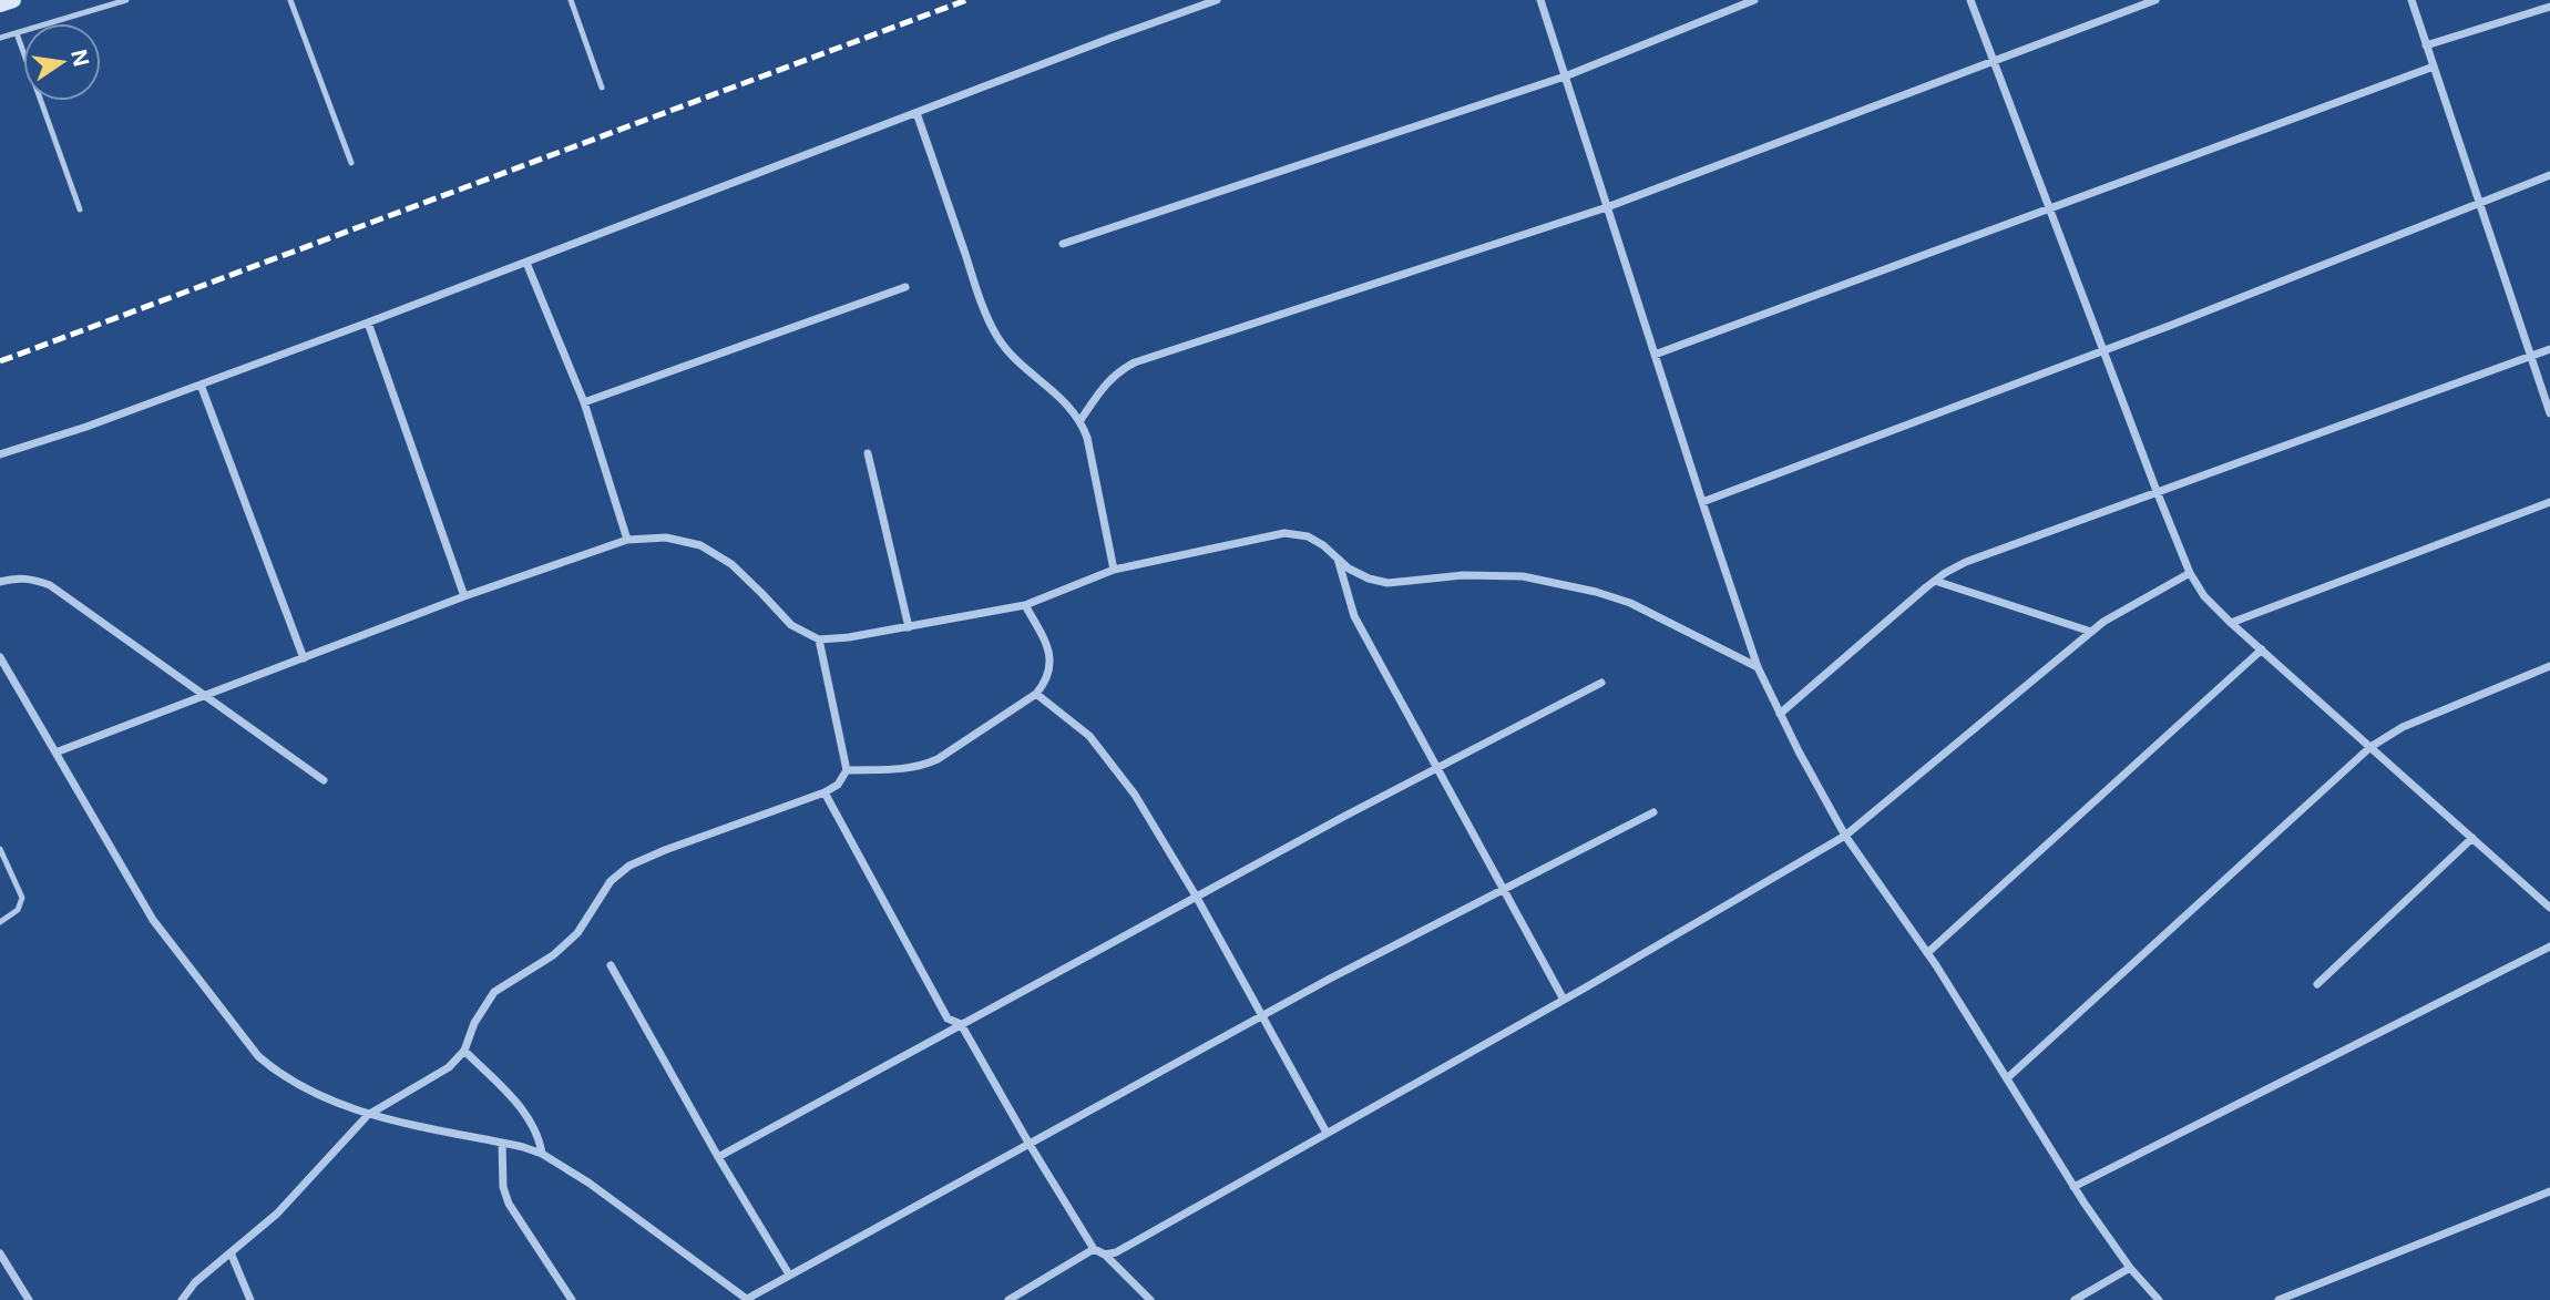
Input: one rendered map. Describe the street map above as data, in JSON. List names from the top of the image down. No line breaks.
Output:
{"north":"right"}
